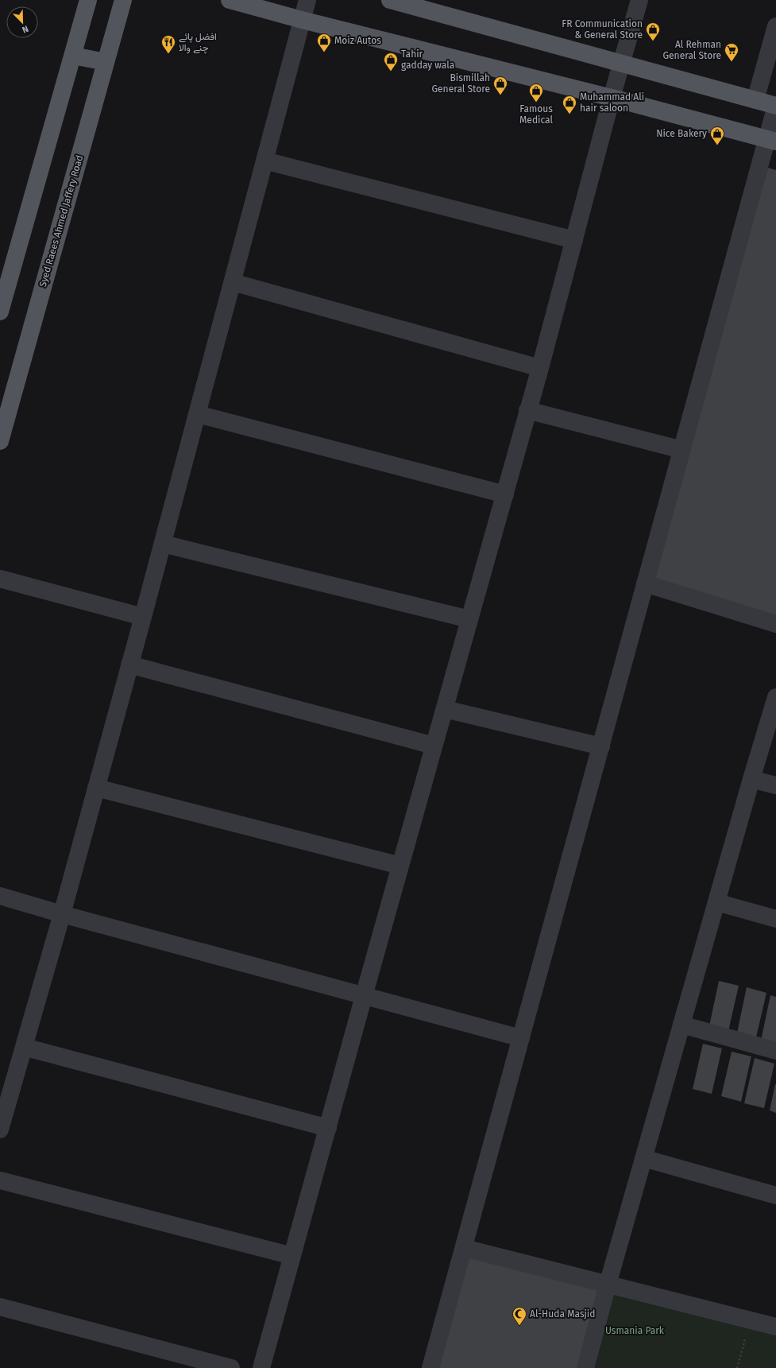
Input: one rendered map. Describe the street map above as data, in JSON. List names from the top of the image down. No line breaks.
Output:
{"streets":{"main road":["Syed Raees Ahmed Jaffery Road"]},"parks":["Usmania Park"],"places":{"shop":["FR Communication & General Store","Moiz Autos","Tahir gadday wala","Bismillah General Store","Famous Medical","Muhammad Ali hair saloon","Nice Bakery"],"restaurant":["افضل پائے چنے والا"],"supermarket":["Al Rehman General Store"],"mosque":["Al-Huda Masjid"]},"north":"bottom right"}
